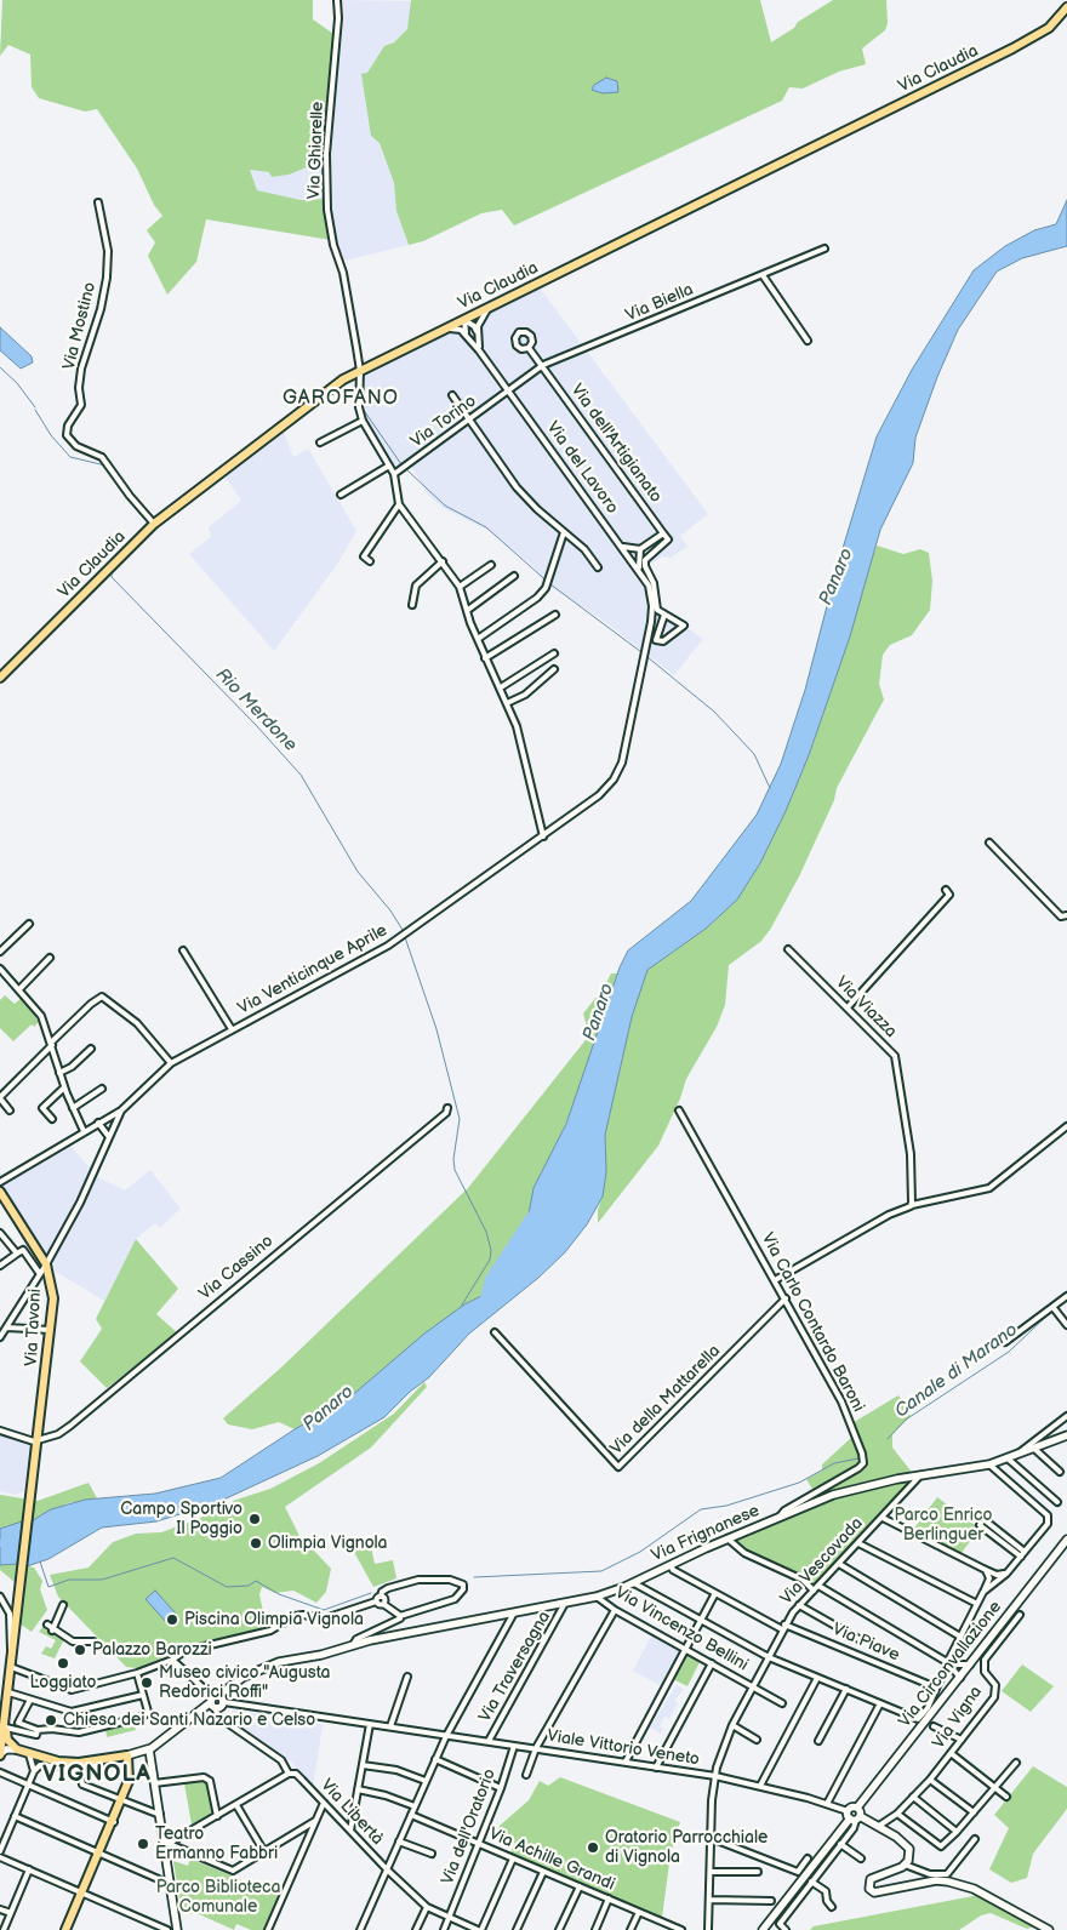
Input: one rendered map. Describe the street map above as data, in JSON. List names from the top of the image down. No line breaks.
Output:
{"streets":{"main road":["Via Claudia","Via Tavoni","Via Frignanese","Via Circonvallazione"],"street":["Via Ghiarelle","Via Biella","Via Mostino","Via Torino","Via dell'Artigianato","Via del Lavoro","Via Venticinque Aprile","Via Viazza","Via Cassino","Via Carlo Contardo Baroni","Via della Mattarella","Via Vescovada","Via Vincenzo Bellini","Via Piave","Via Traversagna","Via Vigna","Viale Vittorio Veneto","Via Libertà","Via dell'Oratorio","Via Achille Grandi"]},"crossings":[["Via Claudia","Via Ghiarelle"],["Via Claudia","Via Mostino"],["Via Biella","Via Torino"],["Via Biella","Via dell'Artigianato"],["Via Biella","Via del Lavoro"],["Via Torino","Via del Lavoro"],["Via del Lavoro","Via Venticinque Aprile"],["Via Venticinque Aprile","Via Tavoni"],["Via Cassino","Via Tavoni"],["Via Carlo Contardo Baroni","Via della Mattarella"],["Via Carlo Contardo Baroni","Via Frignanese"],["Via Frignanese","Via Vescovada"],["Via Frignanese","Via Vincenzo Bellini"],["Via Frignanese","Via Traversagna"],["Via Frignanese","Viale Vittorio Veneto"],["Via Frignanese","Via Libertà"],["Via Vescovada","Via Vincenzo Bellini"],["Via Vescovada","Via Piave"],["Via Vescovada","Viale Vittorio Veneto"],["Via Circonvallazione","Viale Vittorio Veneto"],["Via Traversagna","Viale Vittorio Veneto"],["Viale Vittorio Veneto","Via Libertà"],["Viale Vittorio Veneto","Via dell'Oratorio"],["Via Libertà","Via dell'Oratorio"],["Via dell'Oratorio","Via Achille Grandi"]],"districts":["GAROFANO","VIGNOLA"],"water":["Panaro","Rio Merdone","Canale di Marano"],"parks":["Parco Enrico Berlinguer","Parco Biblioteca Comunale"],"places":["Campo Sportivo Il Poggio","Olimpia Vignola","Piscina Olimpia Vignola","Palazzo Barozzi","Loggiato","Museo civico \"Augusta Redorici Roffi\"","Chiesa dei Santi Nazario e Celso","Teatro Ermanno Fabbri","Oratorio Parrocchiale di Vignola"]}
